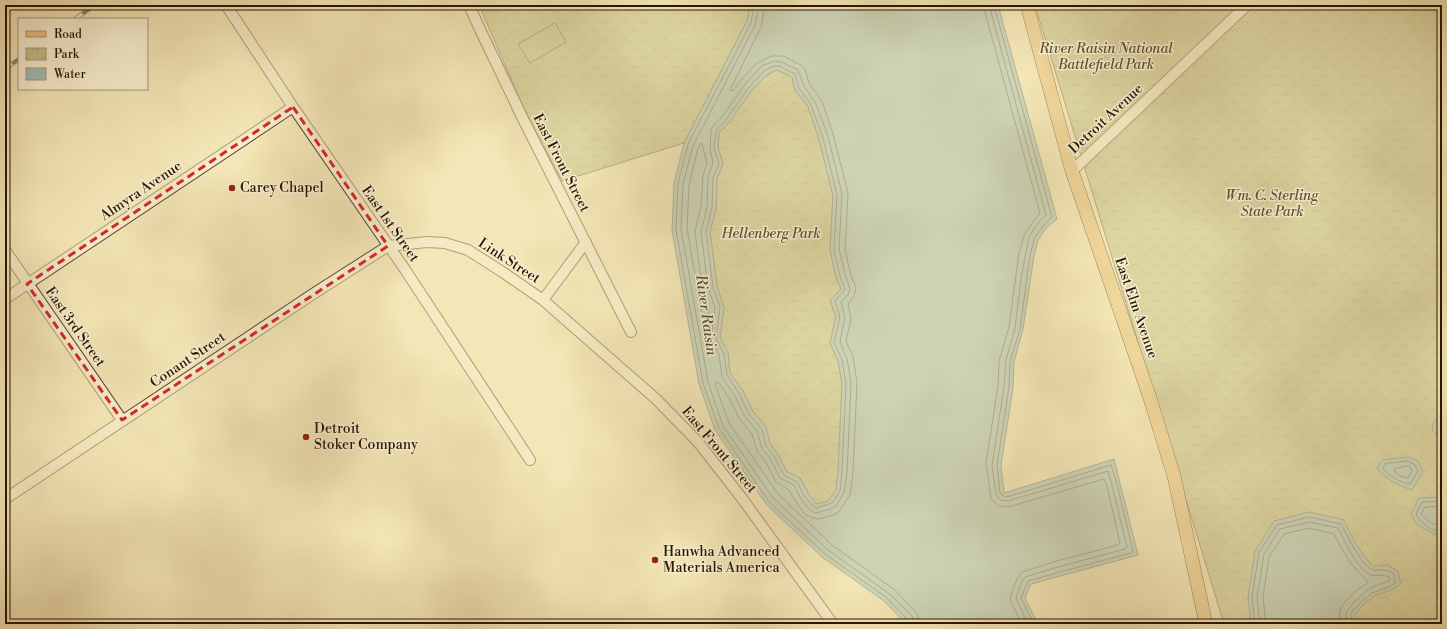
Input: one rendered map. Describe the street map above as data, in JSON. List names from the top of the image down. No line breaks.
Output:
{"streets":{"main road":["East Elm Avenue"],"street":["Detroit Avenue","East Front Street","Almyra Avenue","East 1st Street","Link Street","East 3rd Street","Conant Street"]},"crossings":[["Detroit Avenue","East Elm Avenue"],["East Front Street","Link Street"],["Almyra Avenue","East 1st Street"],["Almyra Avenue","East 3rd Street"],["East 1st Street","Link Street"],["East 1st Street","Conant Street"],["Link Street","Conant Street"],["East 3rd Street","Conant Street"]],"water":["River Raisin"],"parks":["River Raisin National Battlefield Park","Wm. C. Sterling State Park","Hellenberg Park"],"places":["Carey Chapel","Detroit Stoker Company","Hanwha Advanced Materials America"],"legend":["Road","Park","Water"]}
